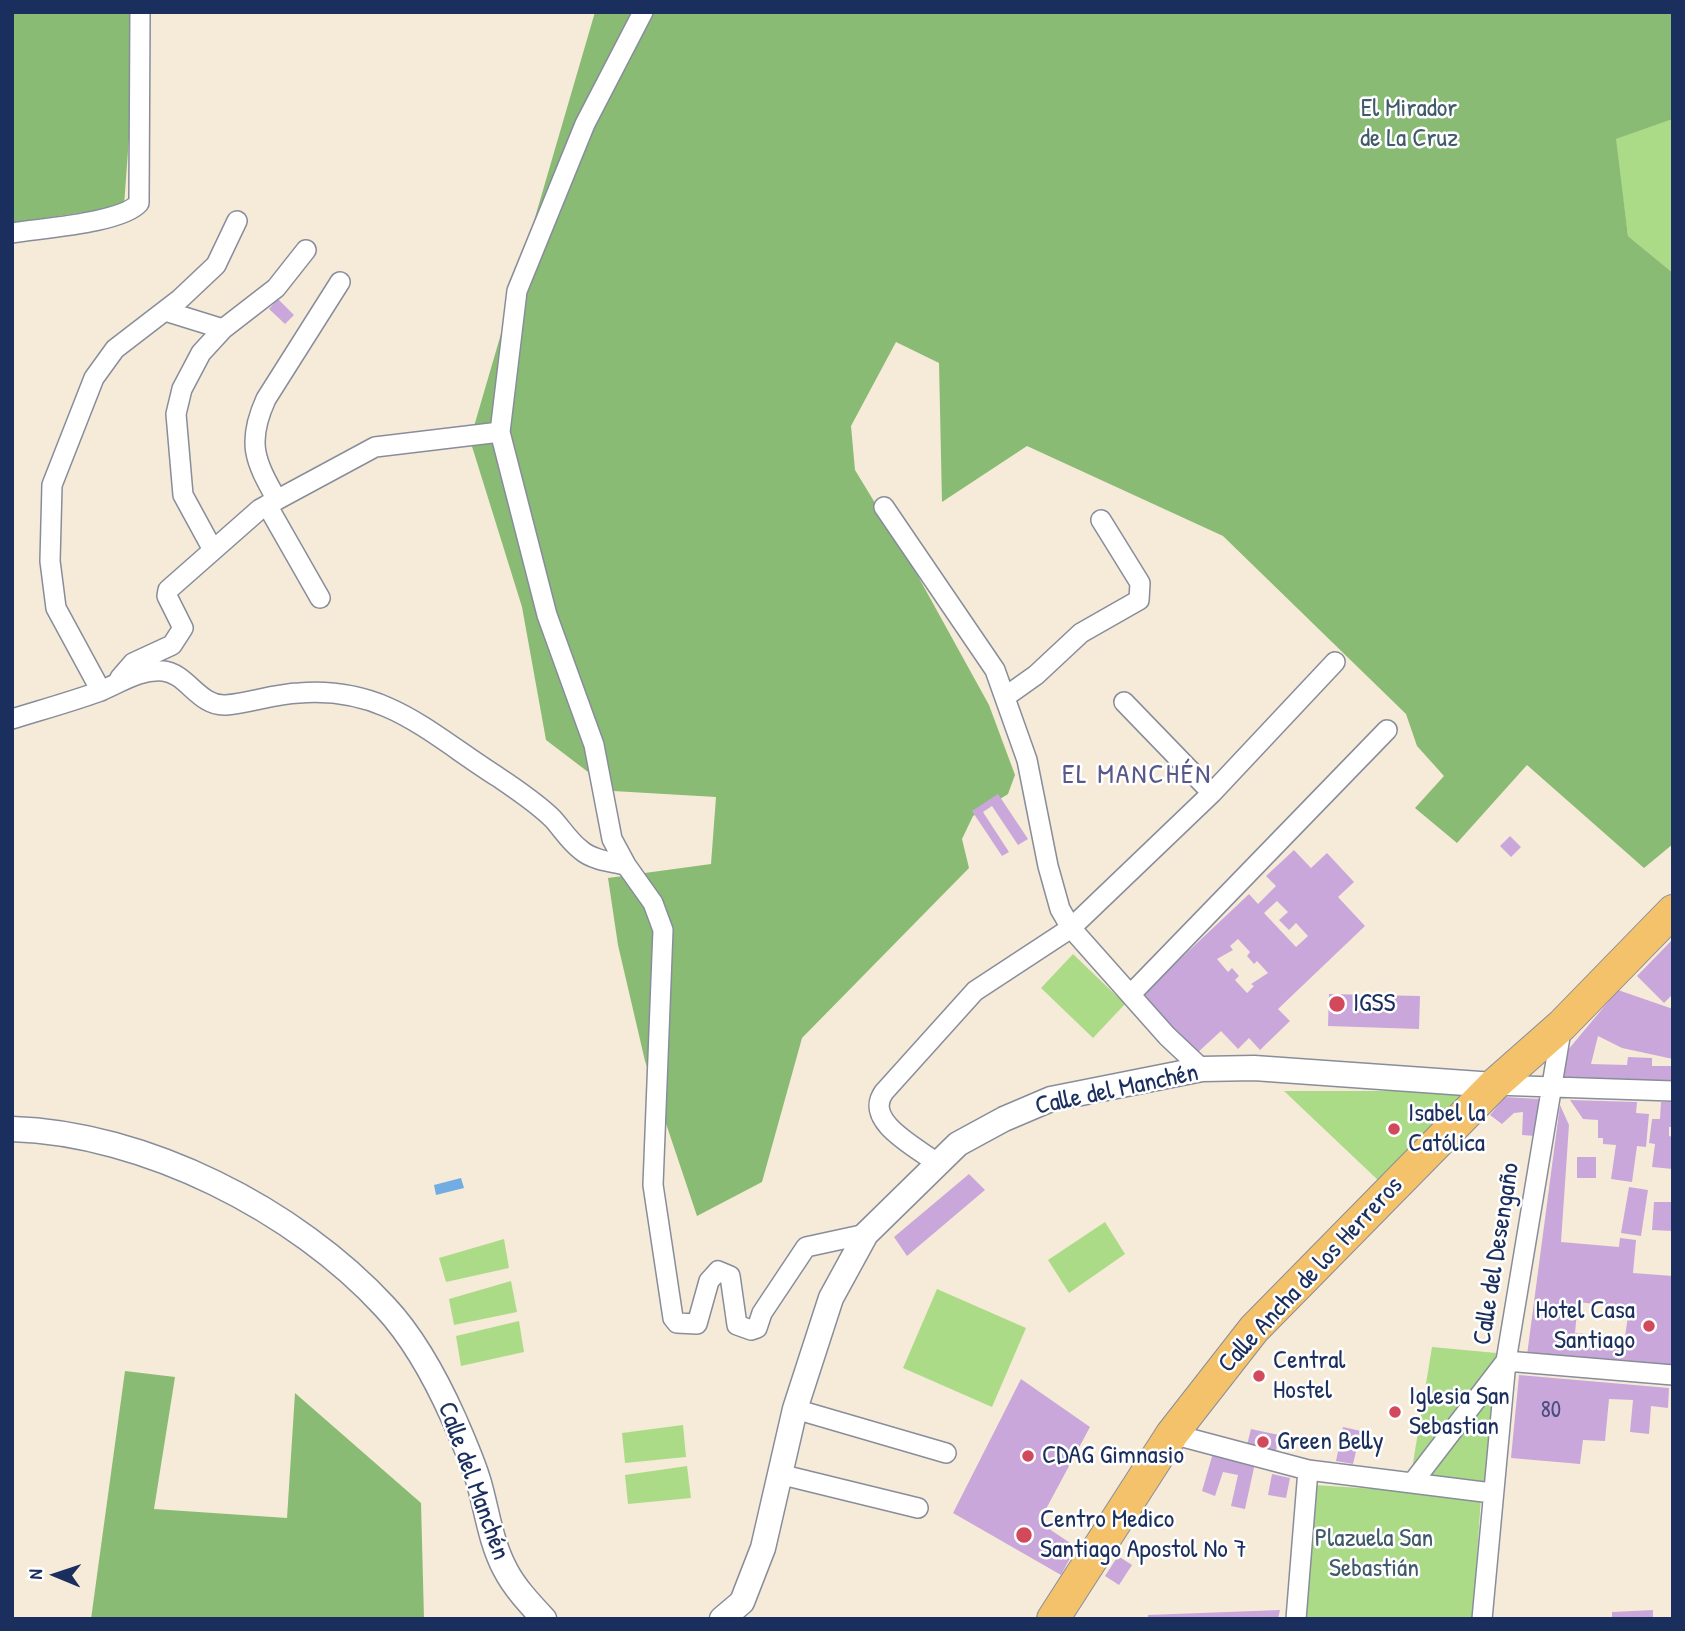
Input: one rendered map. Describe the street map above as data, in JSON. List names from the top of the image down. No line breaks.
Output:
{"streets":{"main road":["Calle Ancha de los Herreros"],"street":["Calle del Manchén","Calle del Desengaño"]},"crossings":[["Calle del Manchén","Calle Ancha de los Herreros"]],"districts":["EL MANCHÉN"],"parks":["El Mirador de La Cruz","Plazuela San Sebastián"],"places":["IGSS","Isabel la Católica","Hotel Casa Santiago","Central Hostel","Iglesia San Sebastian","Green Belly","CDAG Gimnasio","Centro Medico Santiago Apostol No 7"],"house_numbers":["80"],"north":"left"}
